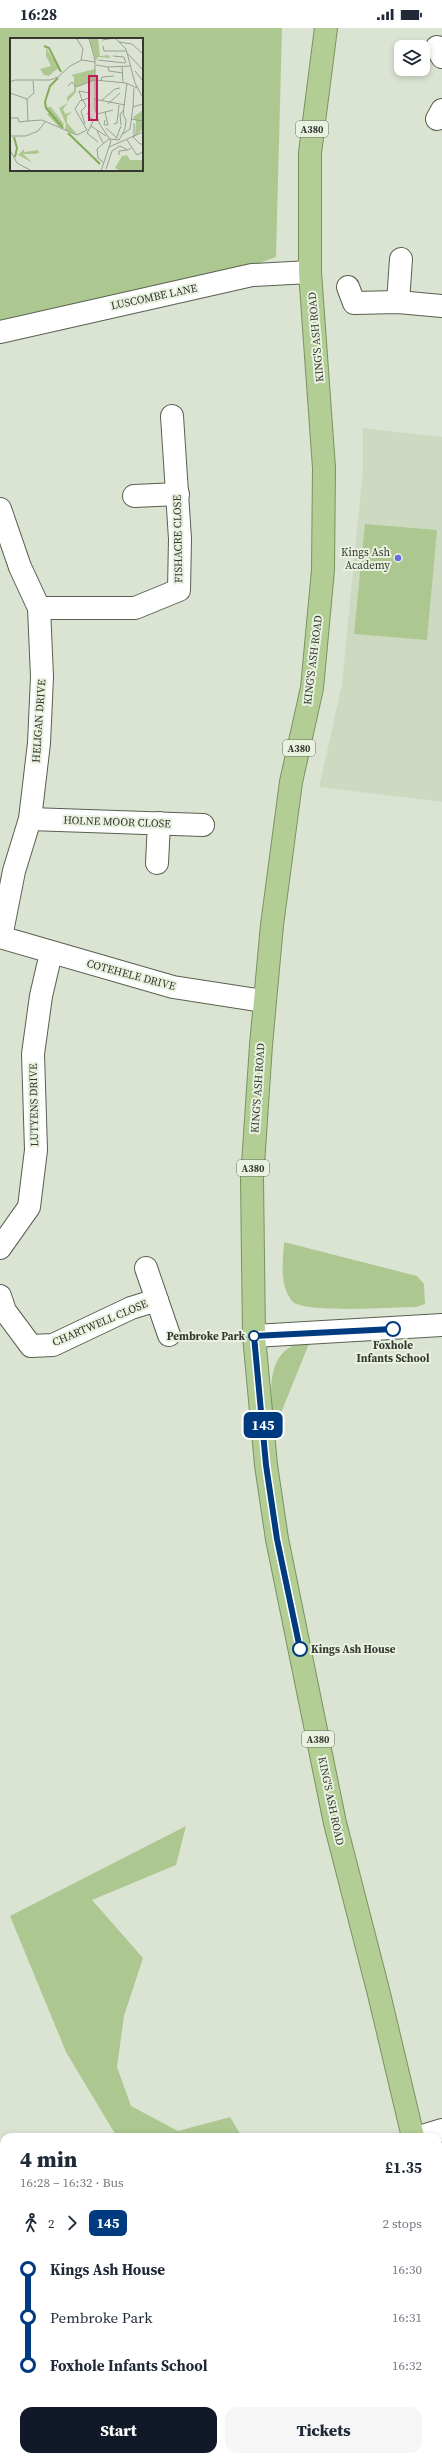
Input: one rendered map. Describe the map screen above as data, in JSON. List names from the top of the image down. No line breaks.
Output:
{"streets":{"highway":["A380","KING'S ASH ROAD"],"street":["LUSCOMBE LANE","FISHACRE CLOSE","HELIGAN DRIVE","HOLNE MOOR CLOSE","COTEHELE DRIVE","LUTYENS DRIVE","CHARTWELL CLOSE"]},"crossings":[["LUSCOMBE LANE","KING'S ASH ROAD"],["KING'S ASH ROAD","COTEHELE DRIVE"],["FISHACRE CLOSE","HELIGAN DRIVE"],["HELIGAN DRIVE","HOLNE MOOR CLOSE"],["HELIGAN DRIVE","COTEHELE DRIVE"],["COTEHELE DRIVE","LUTYENS DRIVE"]],"places":["Kings Ash Academy","Foxhole Infants School","Pembroke Park","Kings Ash House"],"lines":["bus line 145"],"page":{"status":"16:28","on_map":"145","heading":["4 min","16:28 – 16:32 · Bus","£1.35"],"legs":["2","145","2 stops"],"list":[{"name":"Kings Ash House","value":"16:30"},{"name":"Pembroke Park","value":"16:31"},{"name":"Foxhole Infants School","value":"16:32"}],"buttons":["Start","Tickets"]}}
